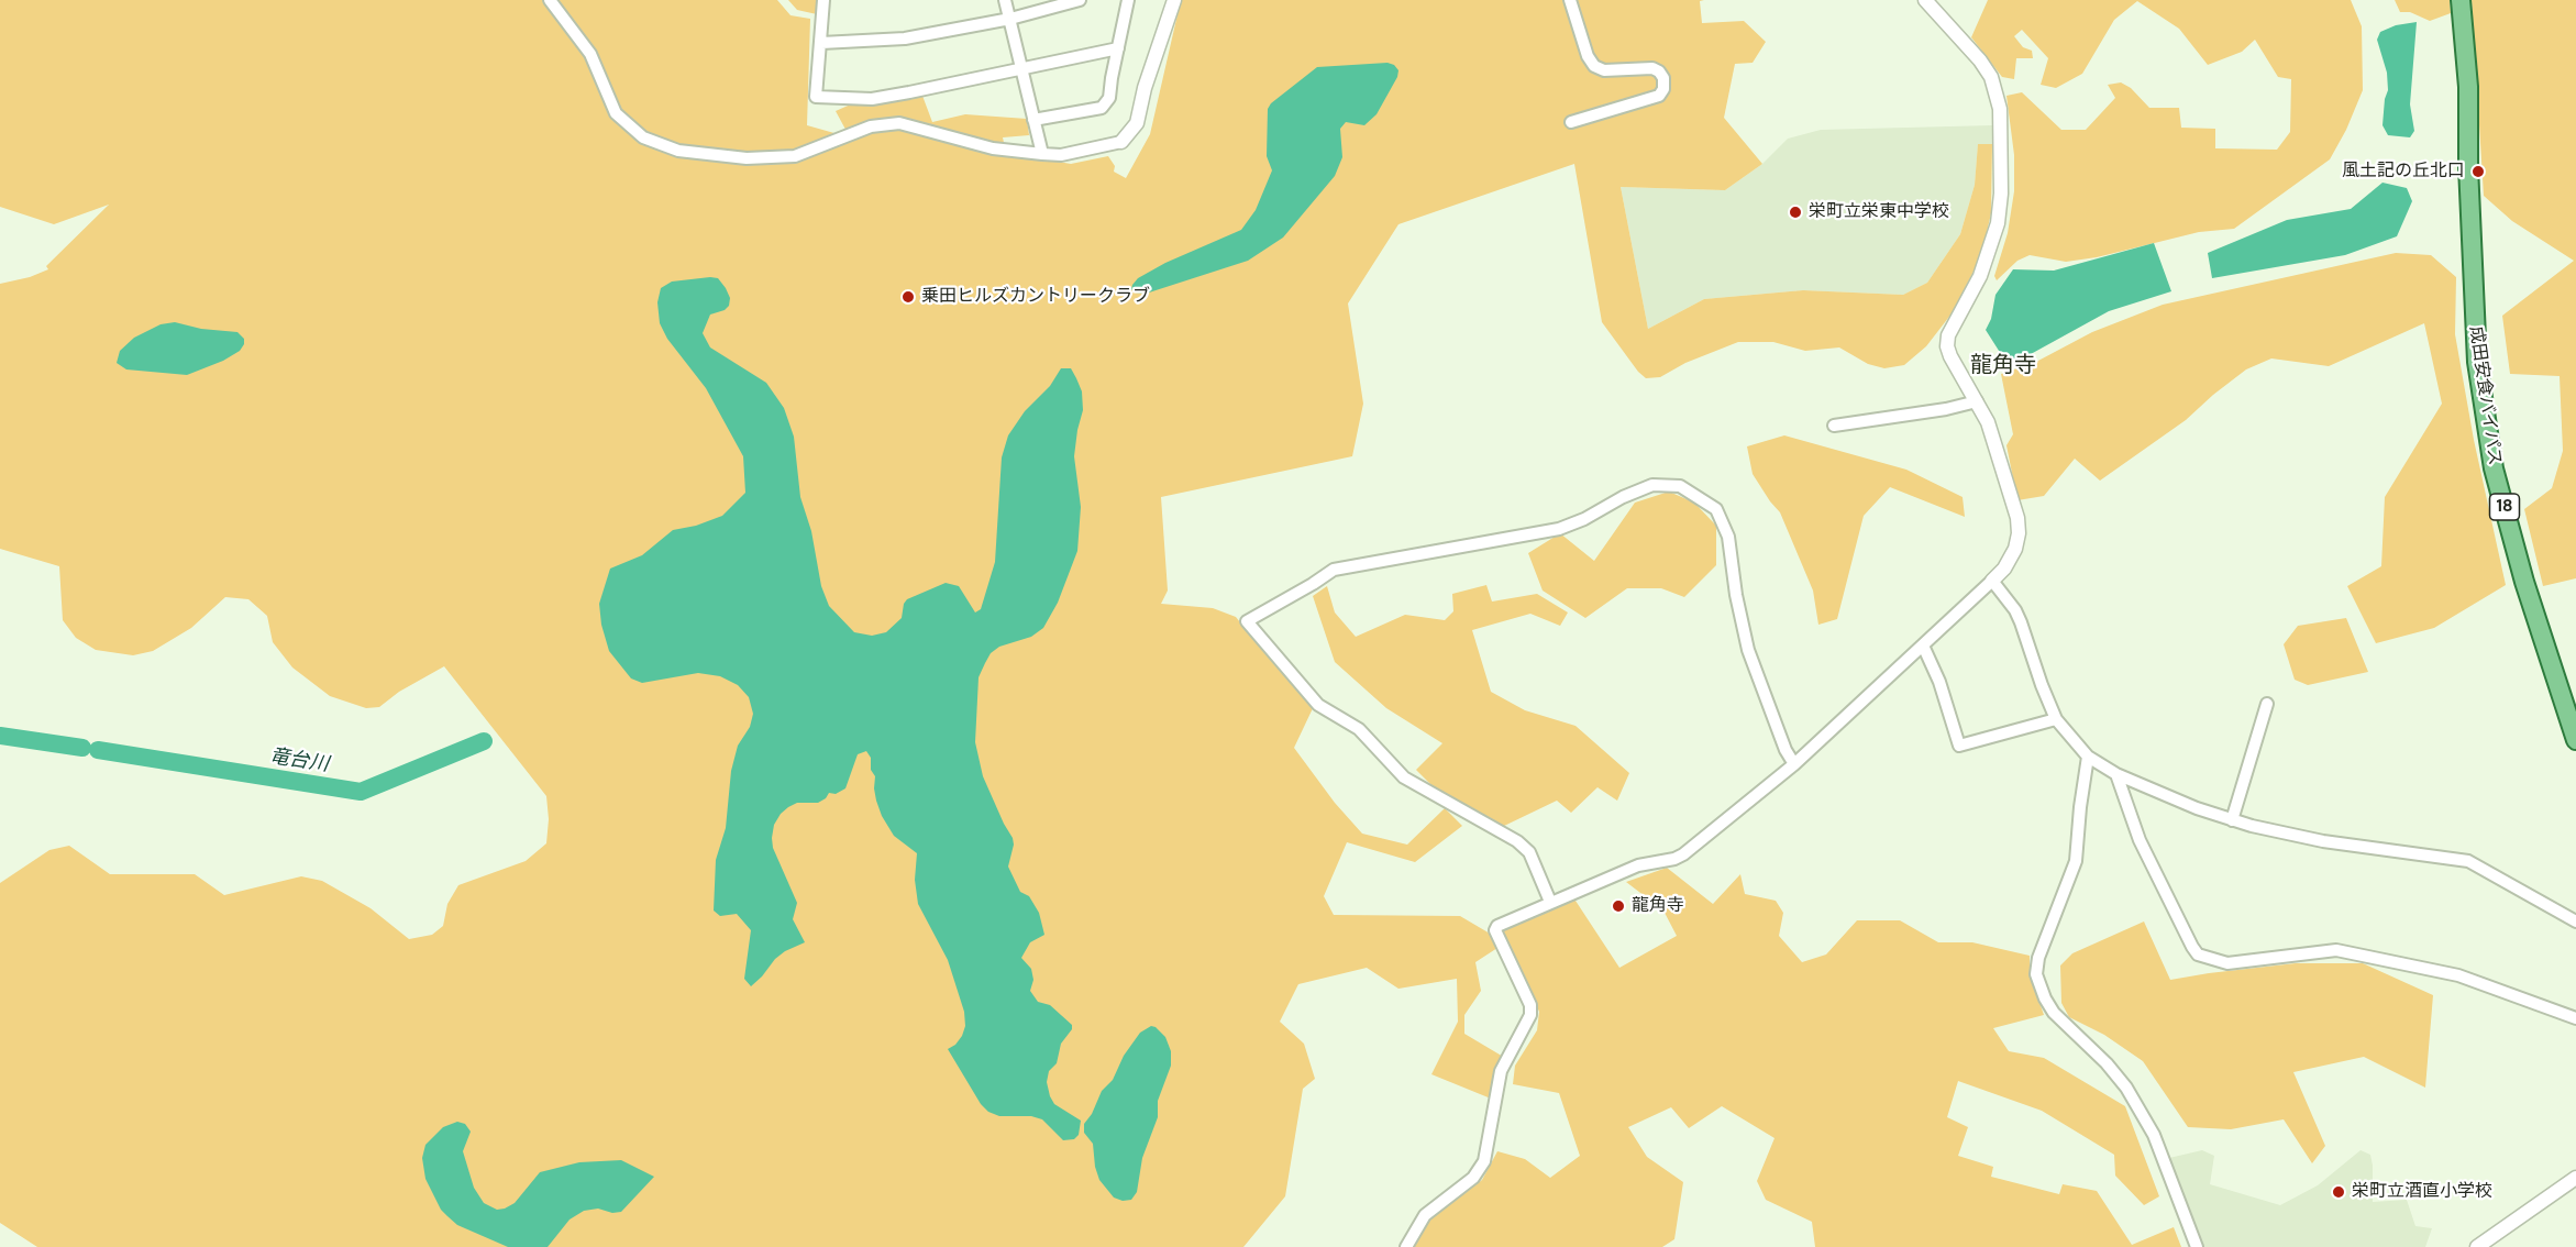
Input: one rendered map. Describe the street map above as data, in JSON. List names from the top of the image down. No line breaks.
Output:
{"streets":{"main road":["成田安食バイパス","18"]},"districts":["龍角寺"],"water":["竜台川"],"places":["風土記の丘北口","栄町立栄東中学校","乗田ヒルズカントリークラブ","龍角寺","栄町立酒直小学校"]}
